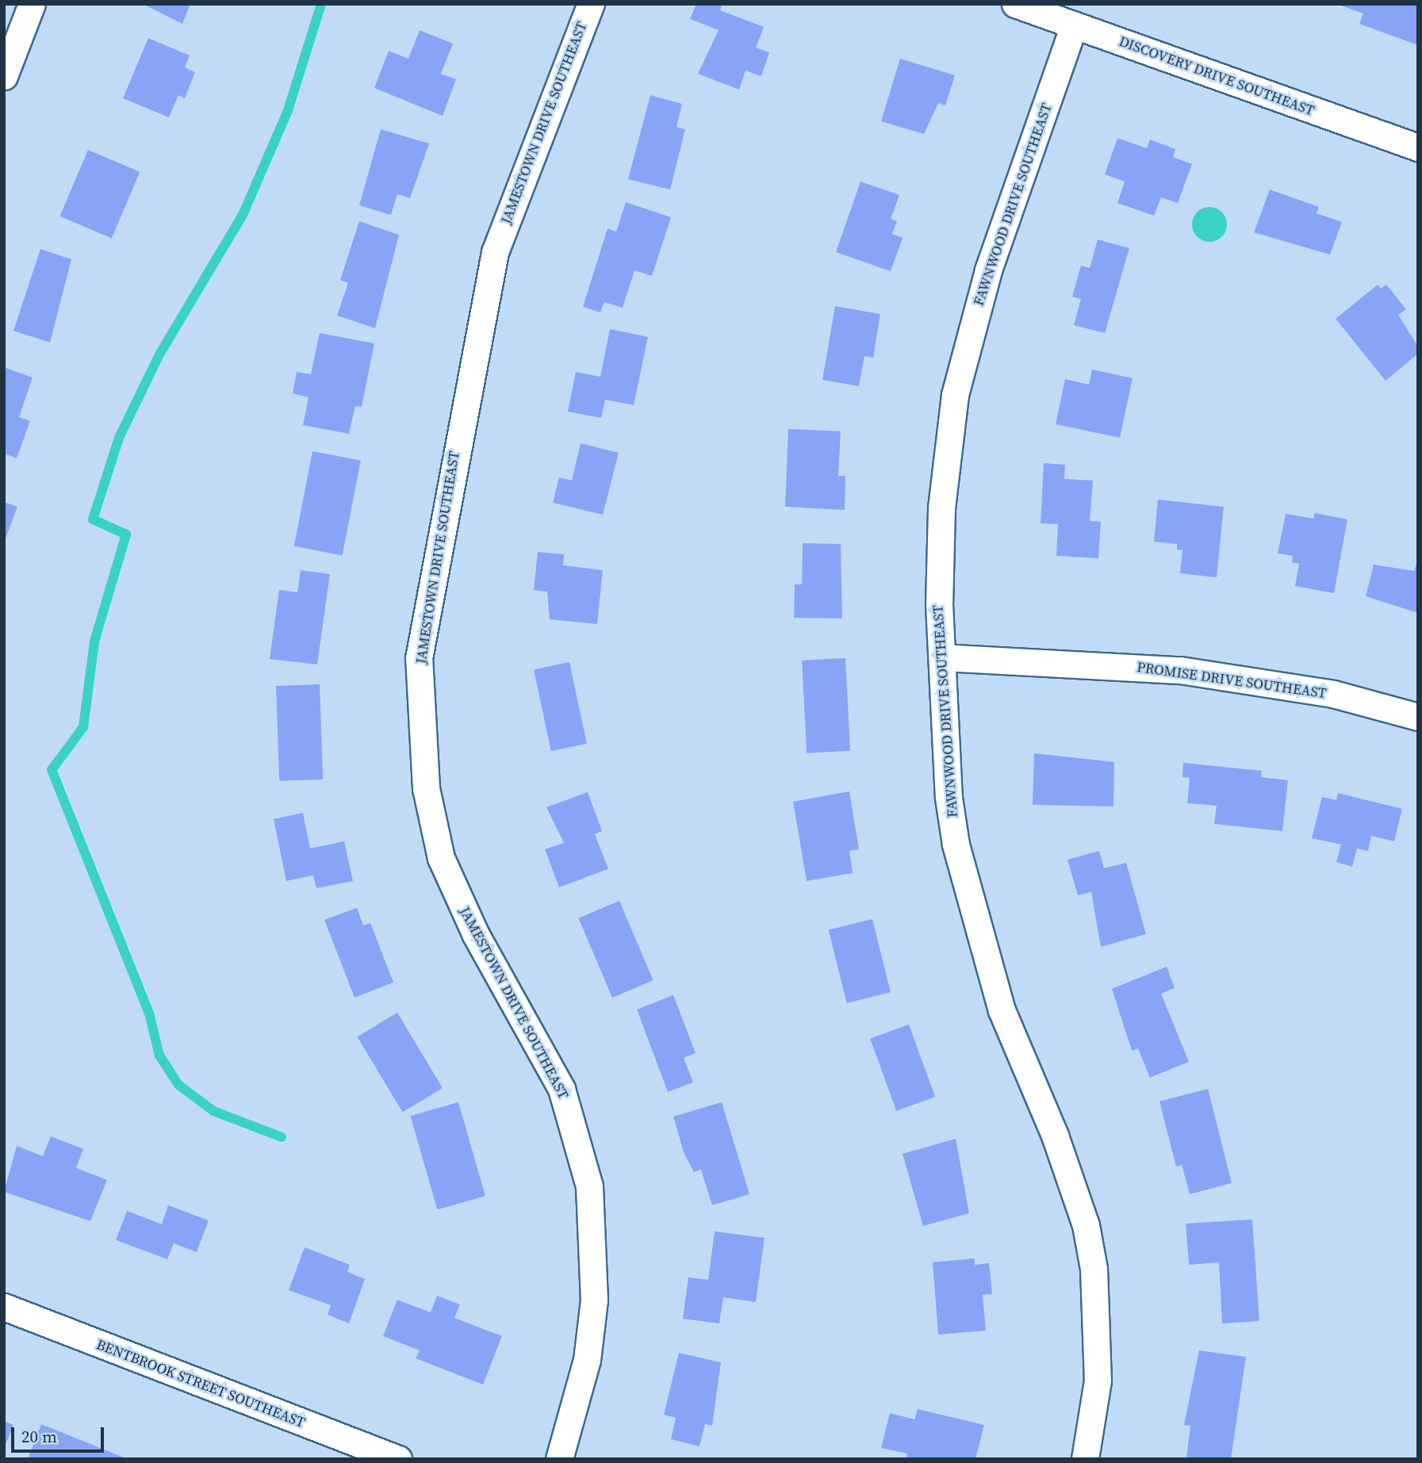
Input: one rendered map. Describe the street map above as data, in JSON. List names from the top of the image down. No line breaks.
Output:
{"streets":{"street":["DISCOVERY DRIVE SOUTHEAST","JAMESTOWN DRIVE SOUTHEAST","FAWNWOOD DRIVE SOUTHEAST","PROMISE DRIVE SOUTHEAST","BENTBROOK STREET SOUTHEAST"]},"crossings":[["DISCOVERY DRIVE SOUTHEAST","FAWNWOOD DRIVE SOUTHEAST"],["FAWNWOOD DRIVE SOUTHEAST","PROMISE DRIVE SOUTHEAST"]],"scale_bar":"20 m"}
